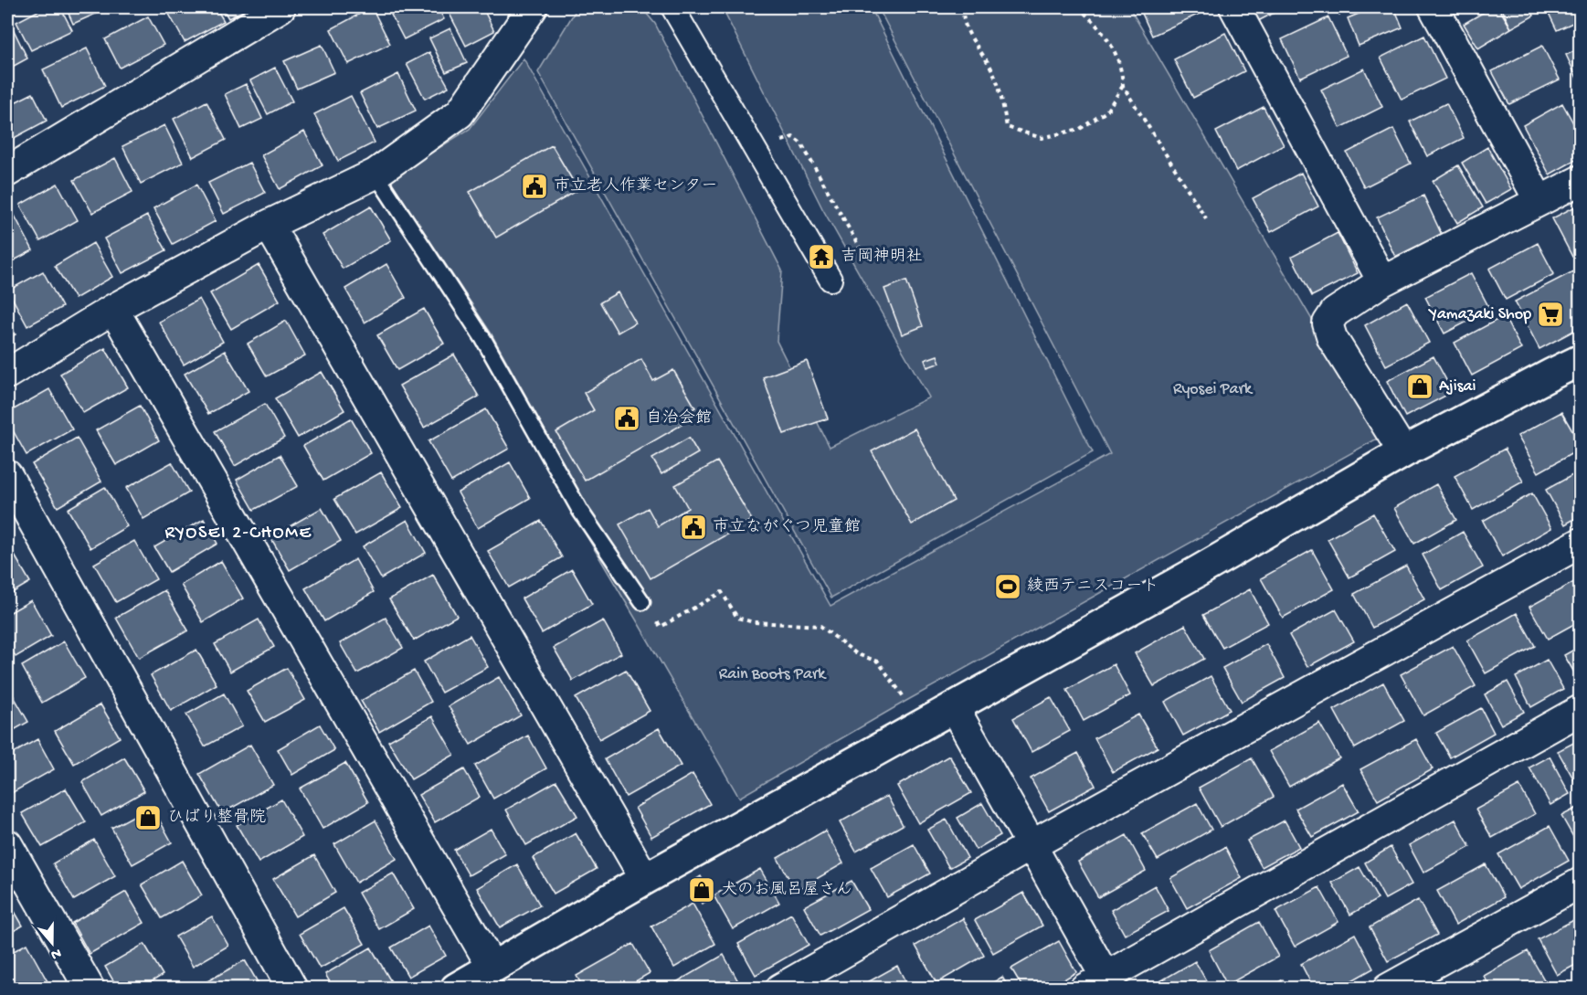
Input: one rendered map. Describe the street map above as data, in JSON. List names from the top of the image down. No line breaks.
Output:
{"districts":["RYOSEI 2-CHOME"],"parks":["Ryosei Park","Rain Boots Park"],"places":{"public building":["市立老人作業センター","自治会館","市立ながぐつ児童館"],"temple":["吉岡神明社"],"supermarket":["Yamazaki Shop"],"shop":["Ajisai","ひばり整骨院","犬のお風呂屋さん"],"sports":["綾西テニスコート"]},"north":"bottom"}
